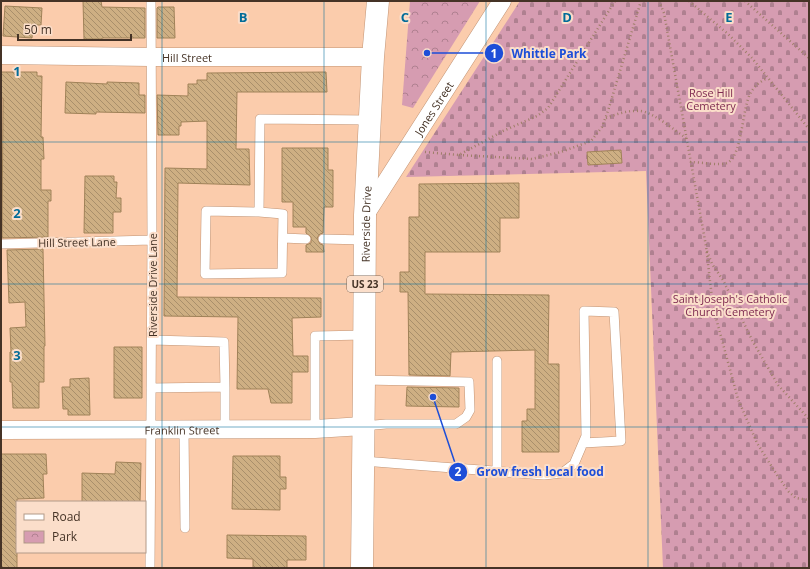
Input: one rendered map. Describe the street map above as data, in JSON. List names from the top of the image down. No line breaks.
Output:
{"streets":{"main road":["Riverside Drive","US 23"],"street":["Hill Street","Jones Street","Franklin Street"],"lane":["Hill Street Lane","Riverside Drive Lane"]},"crossings":[["Hill Street","Riverside Drive"],["Hill Street","Riverside Drive Lane"],["Jones Street","Riverside Drive"],["Riverside Drive","Franklin Street"],["Hill Street Lane","Riverside Drive Lane"],["Riverside Drive Lane","Franklin Street"]],"parks":["Rose Hill Cemetery","Saint Joseph's Catholic Church Cemetery"],"places":["Whittle Park","Grow fresh local food"],"legend":["Road","Park"],"scale_bar":"50 m","grid":{"columns":["B","C","D","E"],"rows":["1","2","3"]}}
